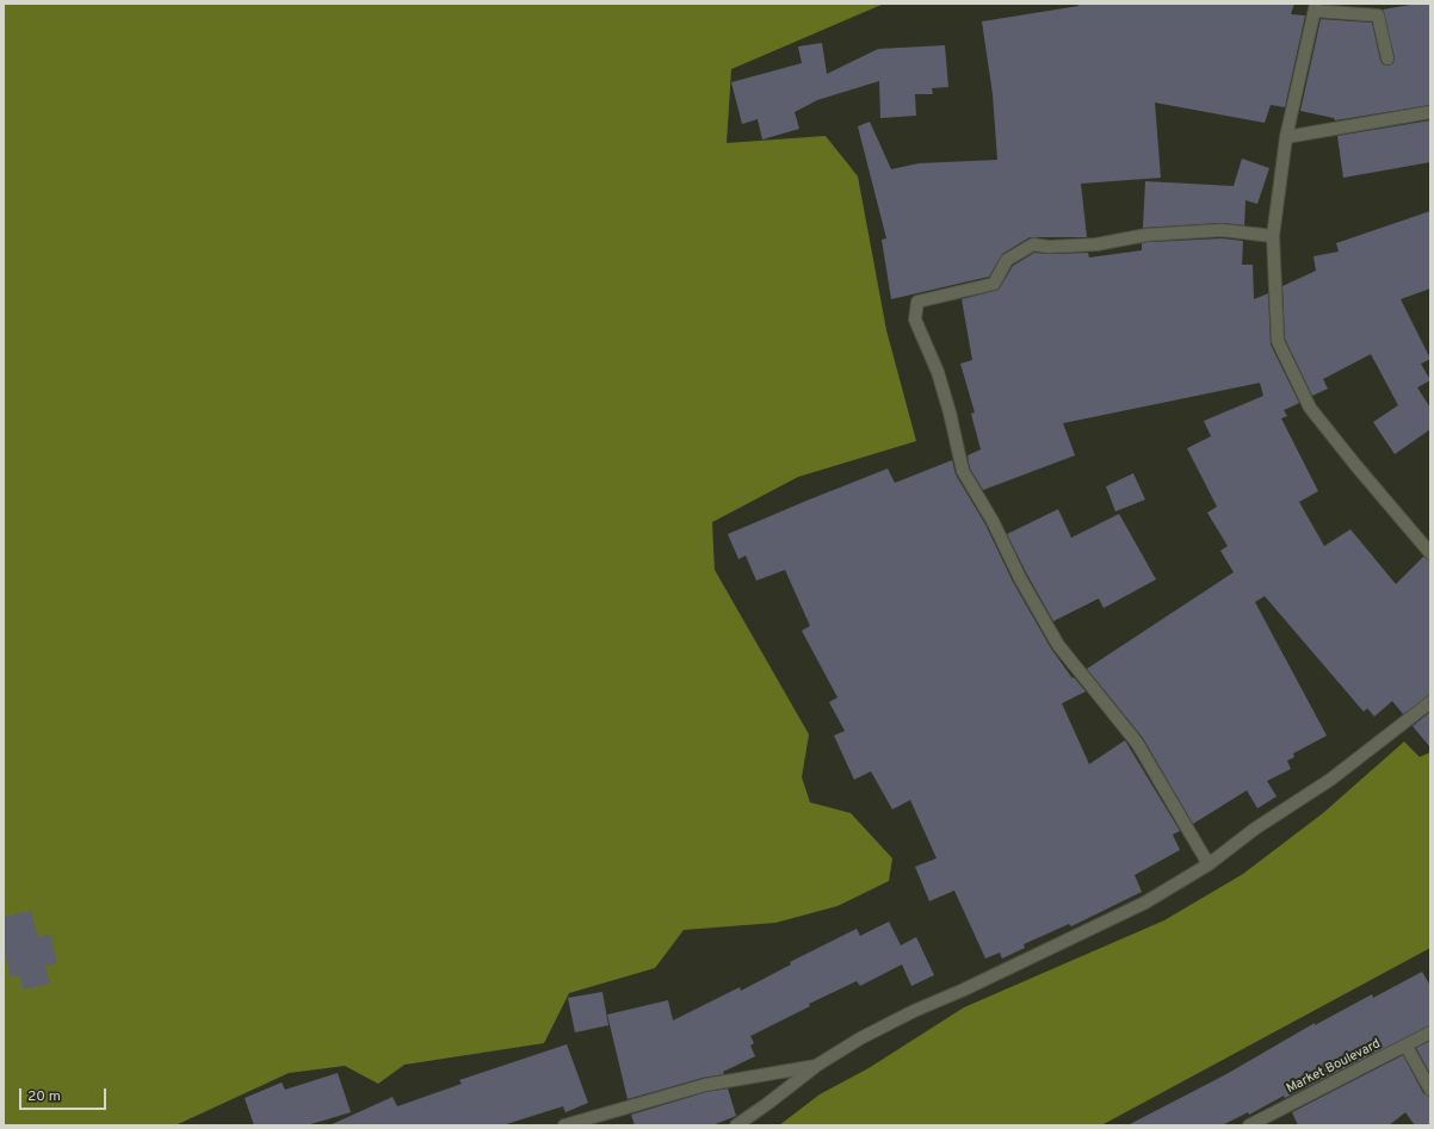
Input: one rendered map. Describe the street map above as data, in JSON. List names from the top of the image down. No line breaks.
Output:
{"streets":{"street":["Market Boulevard"]},"scale_bar":"20 m"}
